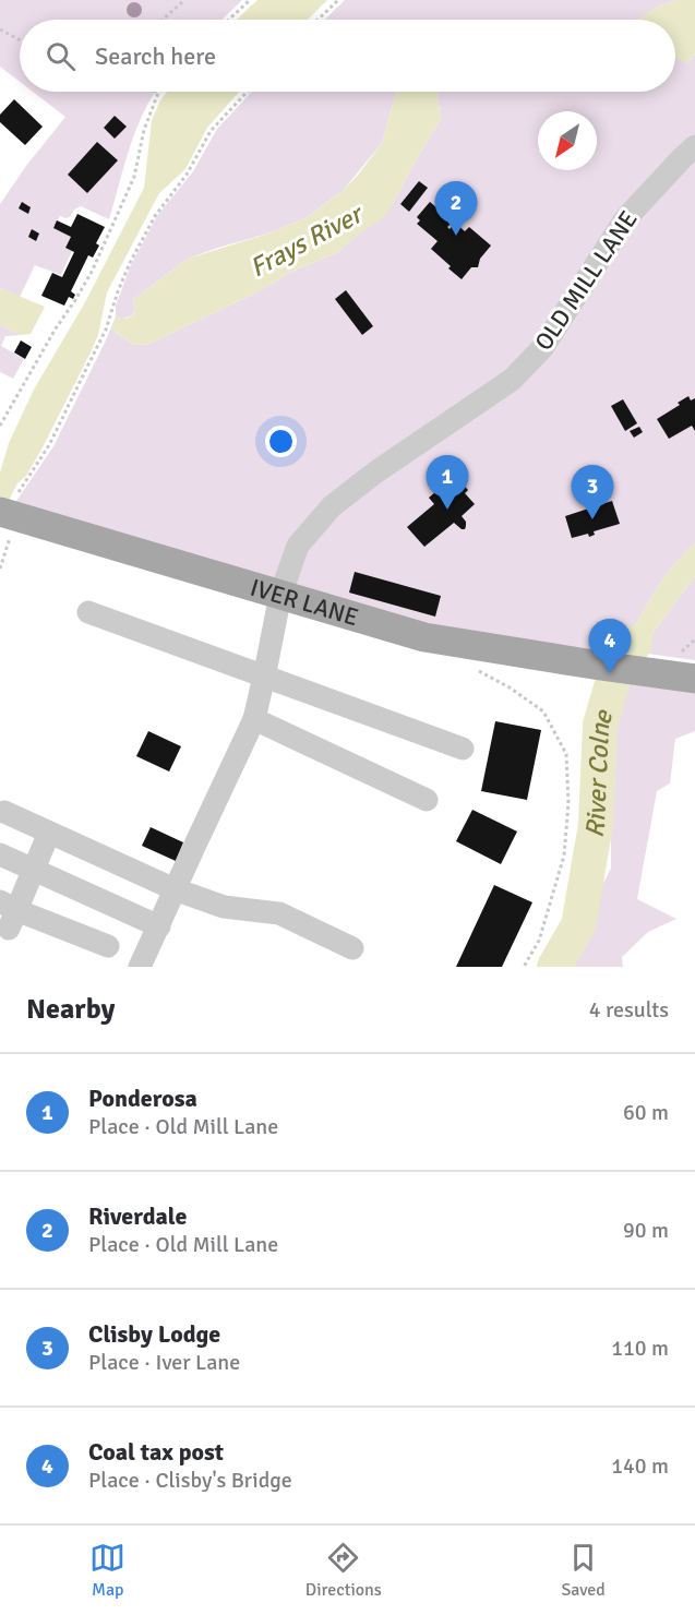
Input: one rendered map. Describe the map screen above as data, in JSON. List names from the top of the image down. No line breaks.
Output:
{"streets":{"main road":["IVER LANE"],"street":["OLD MILL LANE"]},"crossings":[["OLD MILL LANE","IVER LANE"]],"water":["Frays River","River Colne"],"north":"bottom left","page":{"search":"Search here","pins":["2","1","3","4"],"heading":["Nearby","4 results"],"list":[{"mark":"1","name":"Ponderosa","note":"Place · Old Mill Lane","value":"60 m"},{"mark":"2","name":"Riverdale","note":"Place · Old Mill Lane","value":"90 m"},{"mark":"3","name":"Clisby Lodge","note":"Place · Iver Lane","value":"110 m"},{"mark":"4","name":"Coal tax post","note":"Place · Clisby's Bridge","value":"140 m"}],"nav":["Map","Directions","Saved"]}}
